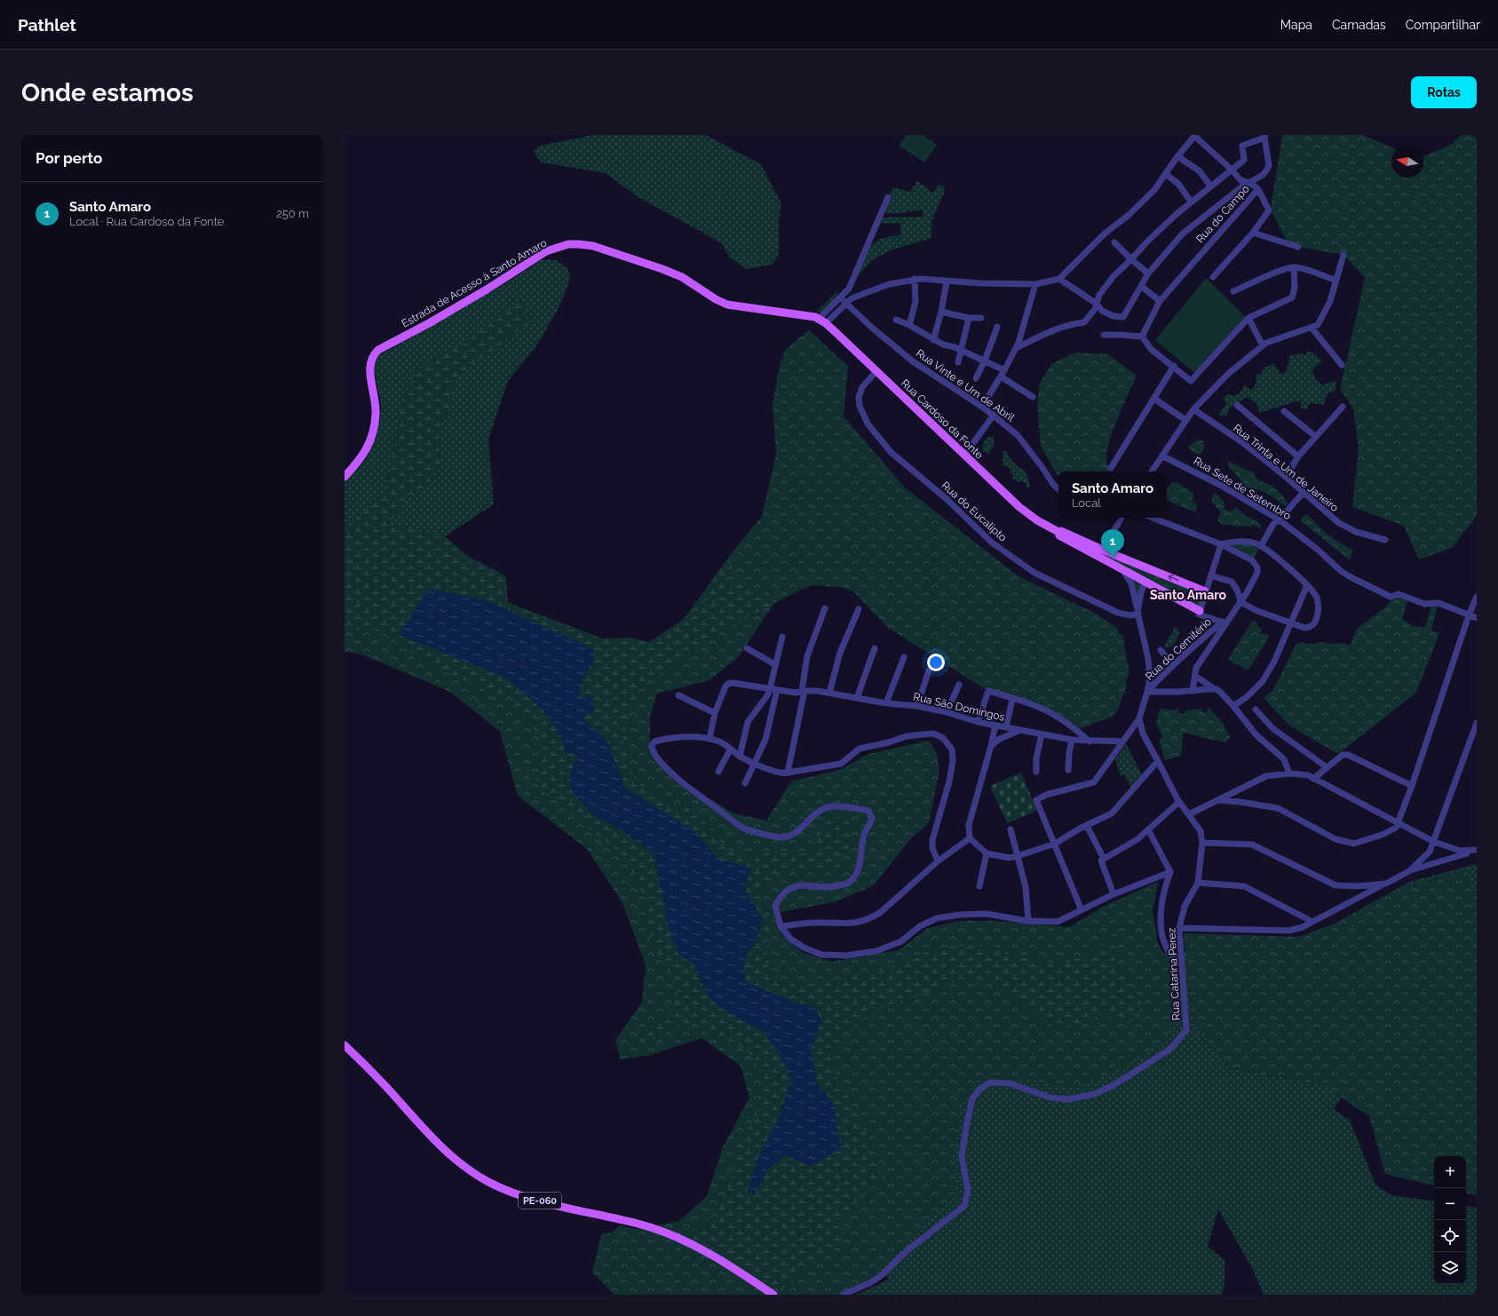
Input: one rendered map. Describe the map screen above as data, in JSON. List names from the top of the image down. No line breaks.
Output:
{"streets":{"main road":["Estrada de Acesso à Santo Amaro","Rua Cardoso da Fonte","PE-060"],"street":["Rua do Campo","Rua Vinte e Um de Abril","Rua Trinta e Um de Janeiro","Rua Sete de Setembro","Rua do Eucalipto","Rua do Cemitério","Rua São Domingos","Rua Catarina Perez"]},"crossings":[["Estrada de Acesso à Santo Amaro","Rua Cardoso da Fonte"],["Rua Cardoso da Fonte","Rua do Eucalipto"],["Rua Cardoso da Fonte","Rua do Cemitério"]],"districts":["Santo Amaro"],"north":"left","page":{"header":"Pathlet","nav":["Mapa","Camadas","Compartilhar"],"buttons":"Rotas","title":"Onde estamos","heading":"Por perto","list":[{"mark":"1","name":"Santo Amaro","note":"Local · Rua Cardoso da Fonte","value":"250 m"}],"popup":["Santo Amaro","Local"],"pins":"1","map_buttons":["+","−"]}}
